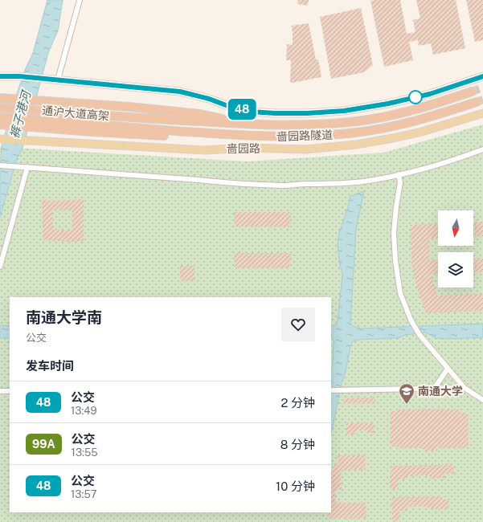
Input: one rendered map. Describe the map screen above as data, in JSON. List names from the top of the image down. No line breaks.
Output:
{"streets":{"highway":["通沪大道高架","啬园路隧道"],"main road":["啬园路"]},"crossings":[["通沪大道高架","啬园路隧道"]],"water":["裤子港河"],"places":{"school or university":["南通大学"]},"lines":["bus line 48"],"north":"bottom","page":{"on_map":"48","heading":[["南通大学南","公交"],"发车时间"],"list":[{"mark":"48","name":"公交","note":"13:49","value":"2 分钟"},{"mark":"99A","name":"公交","note":"13:55","value":"8 分钟"},{"mark":"48","name":"公交","note":"13:57","value":"10 分钟"}]}}
